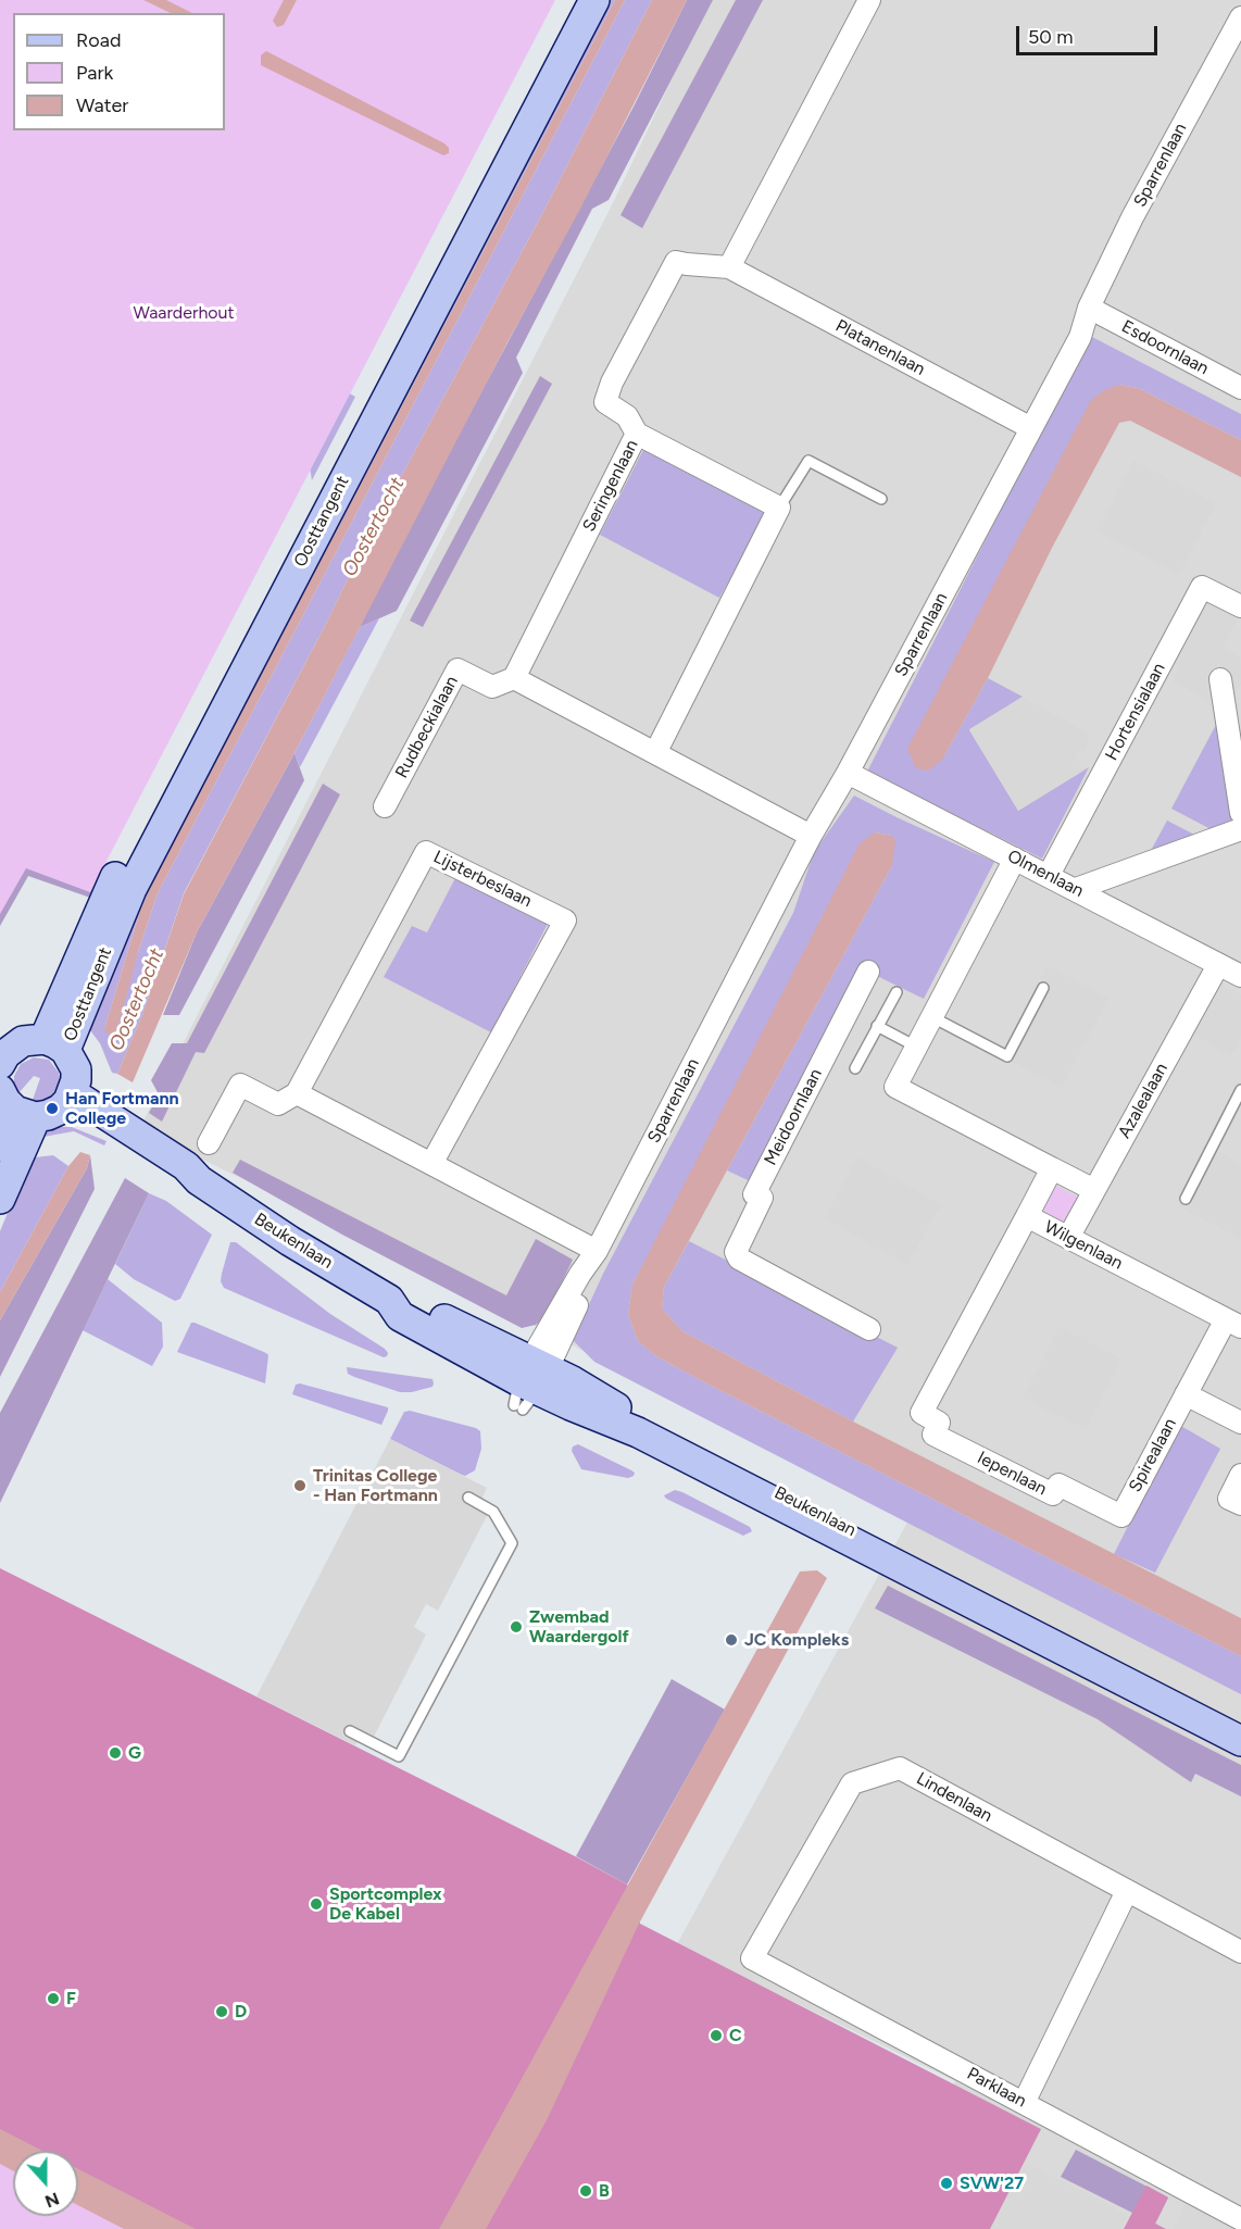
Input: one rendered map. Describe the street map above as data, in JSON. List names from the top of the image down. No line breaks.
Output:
{"streets":{"main road":["Oosttangent","Beukenlaan"],"street":["Sparrenlaan","Platanenlaan","Esdoornlaan","Seringenlaan","Hortensialaan","Rudbeckialaan","Olmenlaan","Lijsterbeslaan","Azalealaan","Meidoornlaan","Wilgenlaan","Spirealaan","Iepenlaan","Lindenlaan","Parklaan"]},"crossings":[["Sparrenlaan","Platanenlaan"],["Sparrenlaan","Esdoornlaan"],["Sparrenlaan","Olmenlaan"],["Sparrenlaan","Beukenlaan"],["Platanenlaan","Seringenlaan"],["Seringenlaan","Rudbeckialaan"],["Hortensialaan","Olmenlaan"],["Olmenlaan","Azalealaan"],["Azalealaan","Wilgenlaan"],["Wilgenlaan","Spirealaan"],["Wilgenlaan","Iepenlaan"],["Spirealaan","Iepenlaan"],["Lindenlaan","Parklaan"]],"water":["Oostertocht"],"parks":["Waarderhout"],"places":["Han Fortmann College","Trinitas College - Han Fortmann","Zwembad Waardergolf","JC Kompleks","G","Sportcomplex De Kabel","F","D","C","SVW'27","B"],"legend":["Road","Park","Water"],"scale_bar":"50 m","north":"bottom"}
